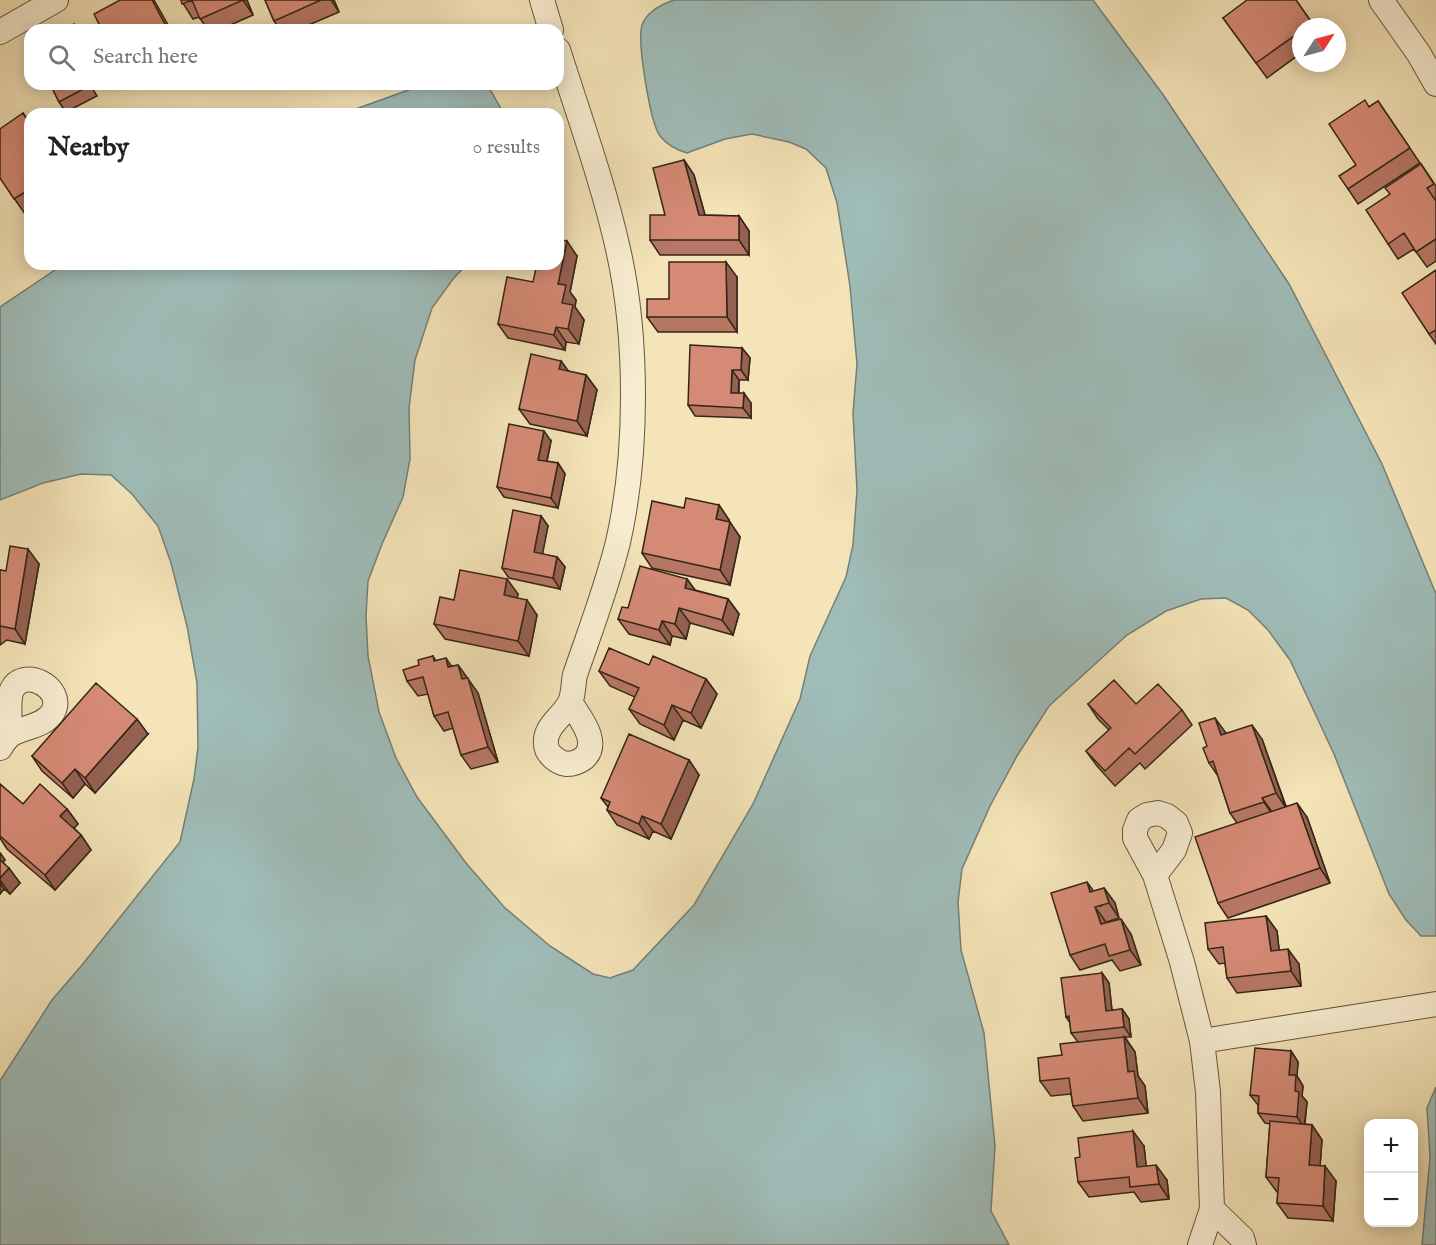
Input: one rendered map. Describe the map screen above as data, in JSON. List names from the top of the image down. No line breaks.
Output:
{"north":"top right","page":{"search":"Search here","heading":["Nearby","0 results"],"map_buttons":["+","−"]}}
